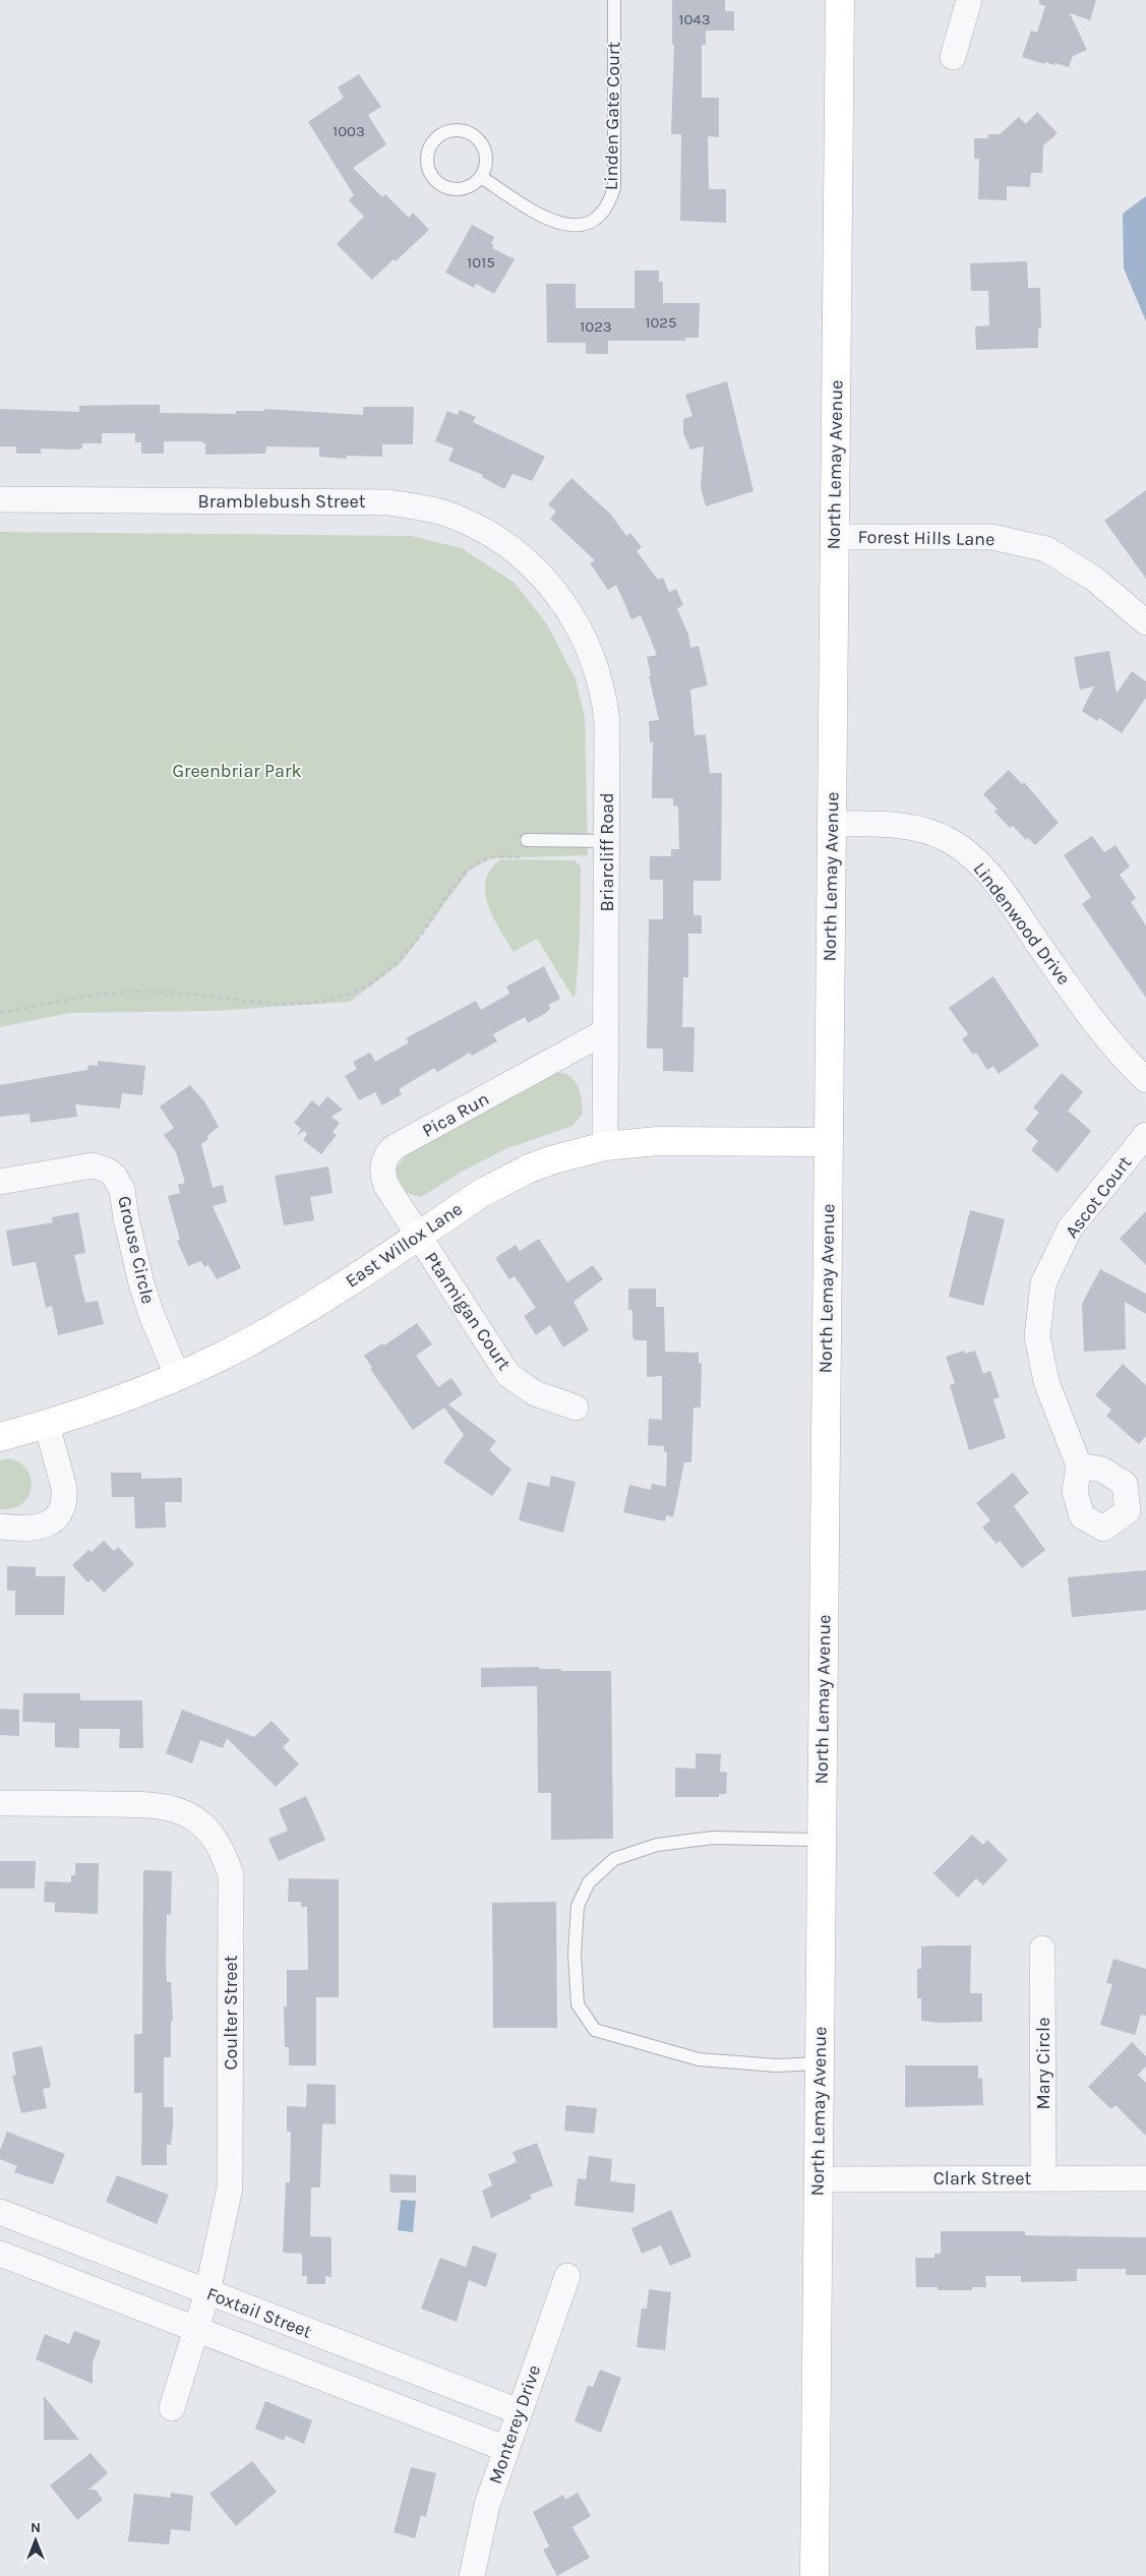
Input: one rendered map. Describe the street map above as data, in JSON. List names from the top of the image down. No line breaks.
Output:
{"streets":{"main road":["North Lemay Avenue","East Willox Lane"],"street":["Bramblebush Street","Forest Hills Lane","Briarcliff Road","Lindenwood Drive","Pica Run","Ascot Court","Grouse Circle","Ptarmigan Court","Coulter Street","Mary Circle","Clark Street","Foxtail Street","Monterey Drive"],"lane":["Linden Gate Court"]},"crossings":[["North Lemay Avenue","Forest Hills Lane"],["North Lemay Avenue","Lindenwood Drive"],["North Lemay Avenue","East Willox Lane"],["North Lemay Avenue","Clark Street"],["Bramblebush Street","Briarcliff Road"],["Briarcliff Road","Pica Run"],["Briarcliff Road","East Willox Lane"],["Pica Run","East Willox Lane"],["Pica Run","Ptarmigan Court"],["East Willox Lane","Grouse Circle"],["East Willox Lane","Ptarmigan Court"],["Coulter Street","Foxtail Street"],["Mary Circle","Clark Street"],["Foxtail Street","Monterey Drive"]],"parks":["Greenbriar Park"],"house_numbers":["1043","1003","1015","1025","1023"],"north":"top"}
